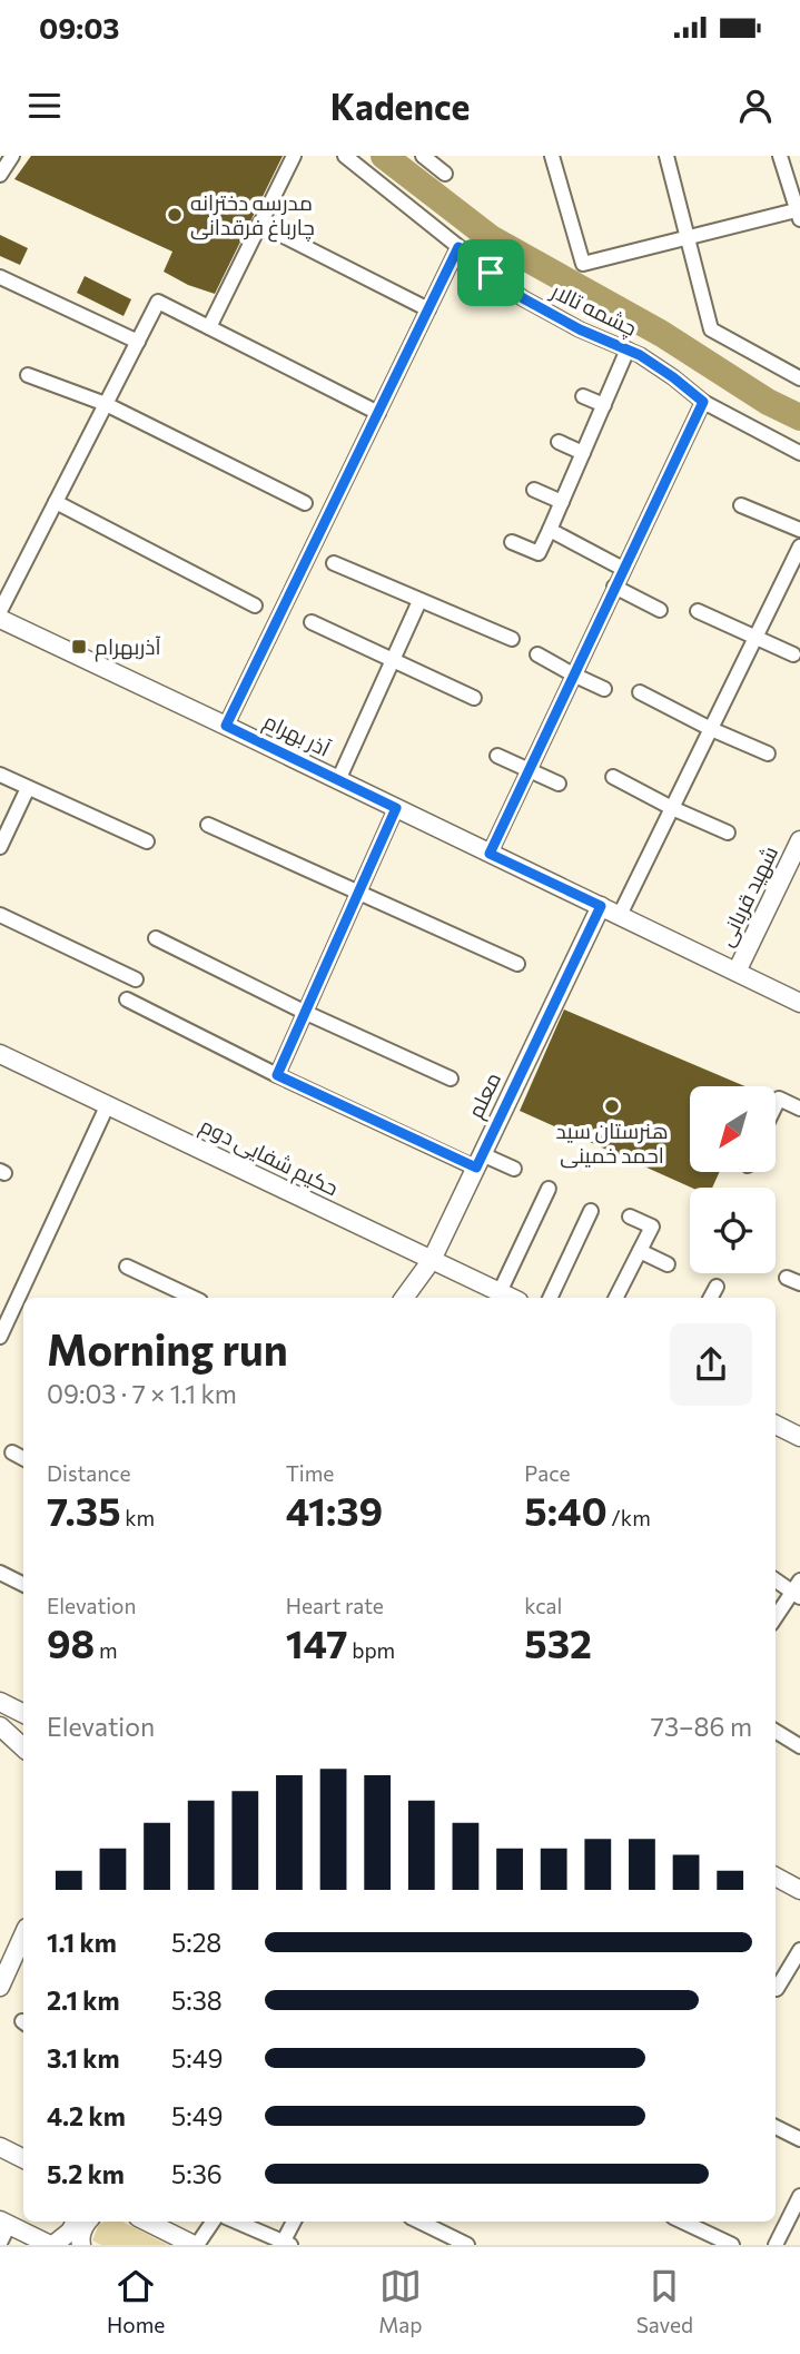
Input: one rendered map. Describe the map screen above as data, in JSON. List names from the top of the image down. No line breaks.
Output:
{"streets":{"street":["چشمه تالار","آذر بهرام","شهید قربانی","معلم","حکیم شفایی دوم"]},"crossings":[["آذر بهرام","شهید قربانی"],["آذر بهرام","معلم"],["معلم","حکیم شفایی دوم"]],"places":{"other":["مدرسه دخترانه چارباغ فرقدانی","هنرستان سید احمد خمینی"],"transit":["آذربهرام"]},"north":"bottom left","page":{"status":"09:03","header":"Kadence","heading":["Morning run","09:03 · 7 × 1.1 km"],"stats":[["Distance","7.35 km"],["Time","41:39"],["Pace","5:40 /km"],["Elevation","98 m"],["Heart rate","147 bpm"],["kcal","532"]],"chart":["Elevation","73–86 m"],"list":[{"name":"1.1 km","note":"5:28"},{"name":"2.1 km","note":"5:38"},{"name":"3.1 km","note":"5:49"},{"name":"4.2 km","note":"5:49"},{"name":"5.2 km","note":"5:36"}],"tabs":["Home","Map","Saved"]}}
